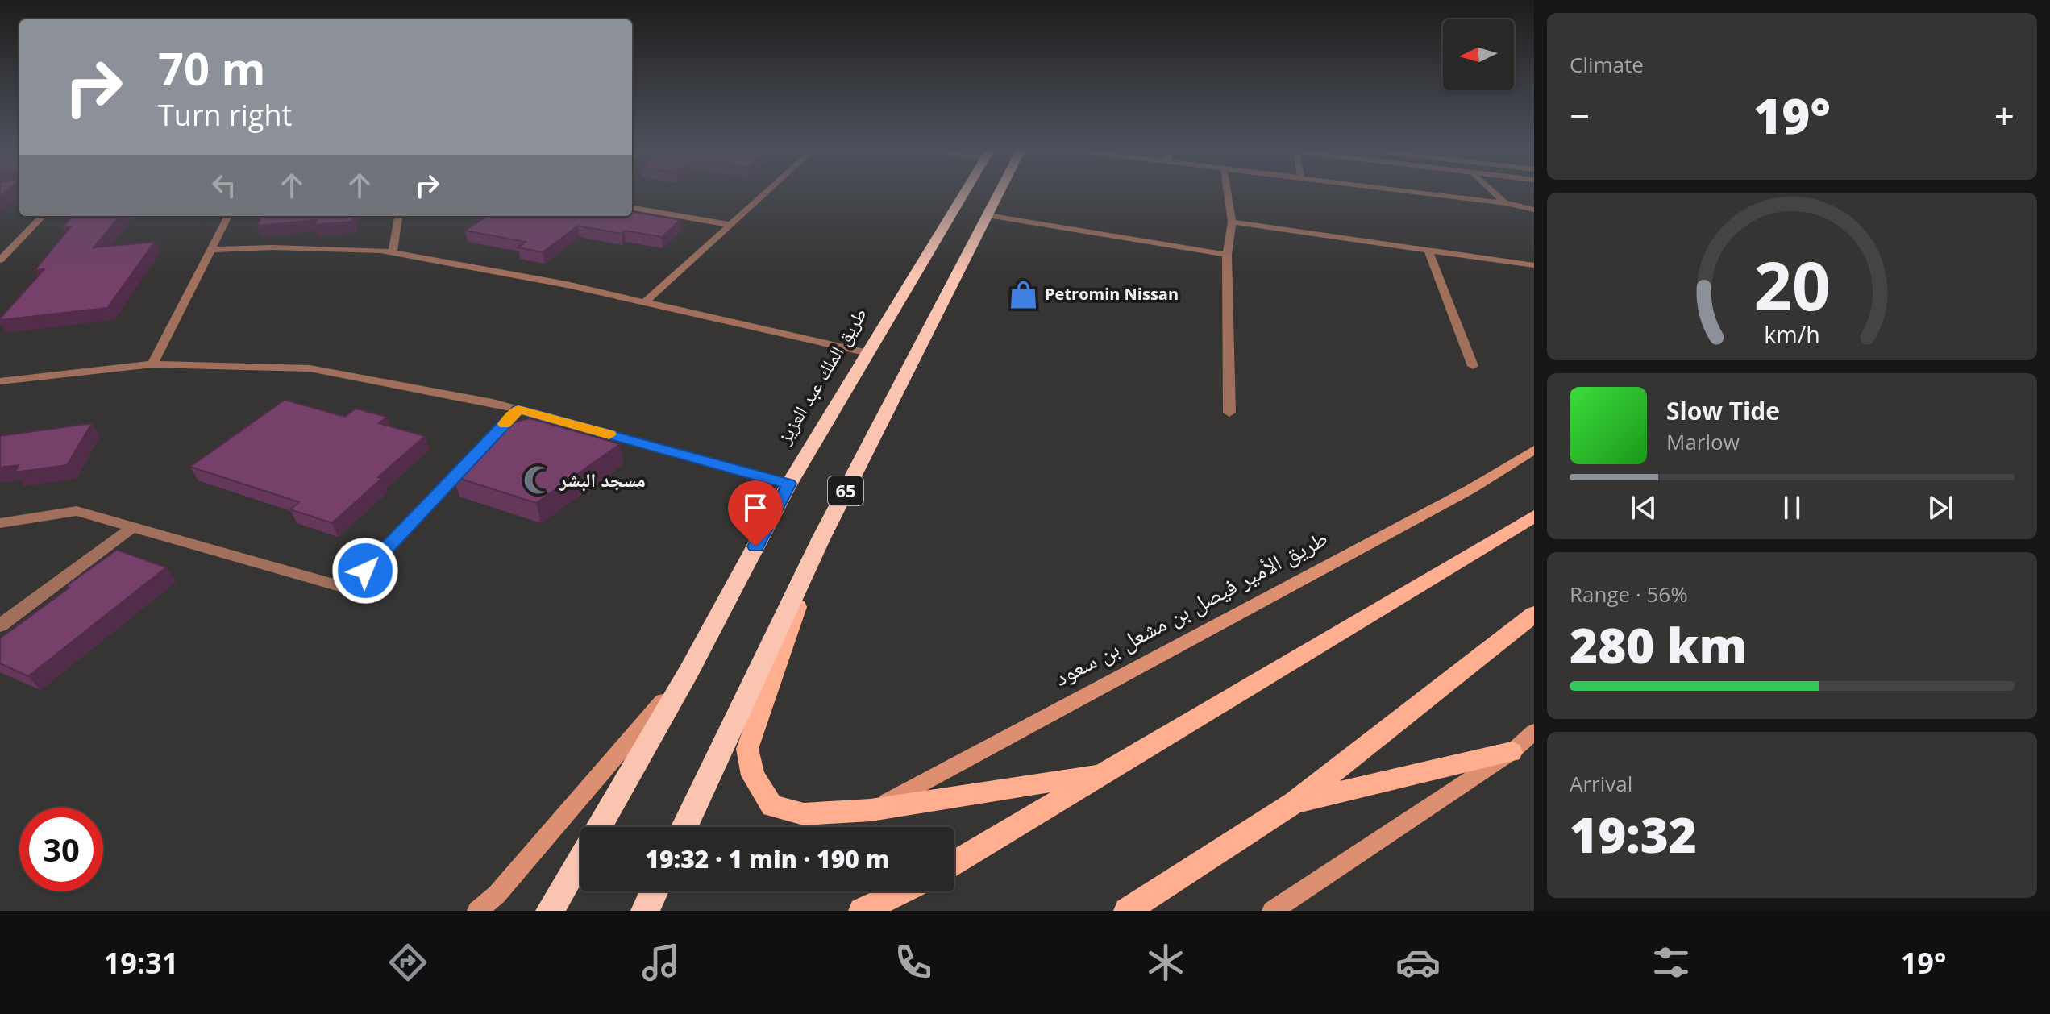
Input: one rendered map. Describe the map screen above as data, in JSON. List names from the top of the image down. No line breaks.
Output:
{"streets":{"highway":["طريق الملك عبد العزيز","65"],"main road":["طريق الأمير فيصل بن مشعل بن سعود"]},"places":{"shop":["Petromin Nissan"],"mosque":["مسجد البشر"]},"north":"left","page":{"tile":["Climate",["Range · 56%","280 km"],["Arrival","19:32"]],"turn":["70 m","Turn right"],"heat":["−","19°","+"],"song":["Slow Tide","Marlow"],"limit":"30","trip":"19:32 · 1 min · 190 m","tabs":["19:31","19°"],"gauge":["20","km/h"]}}
